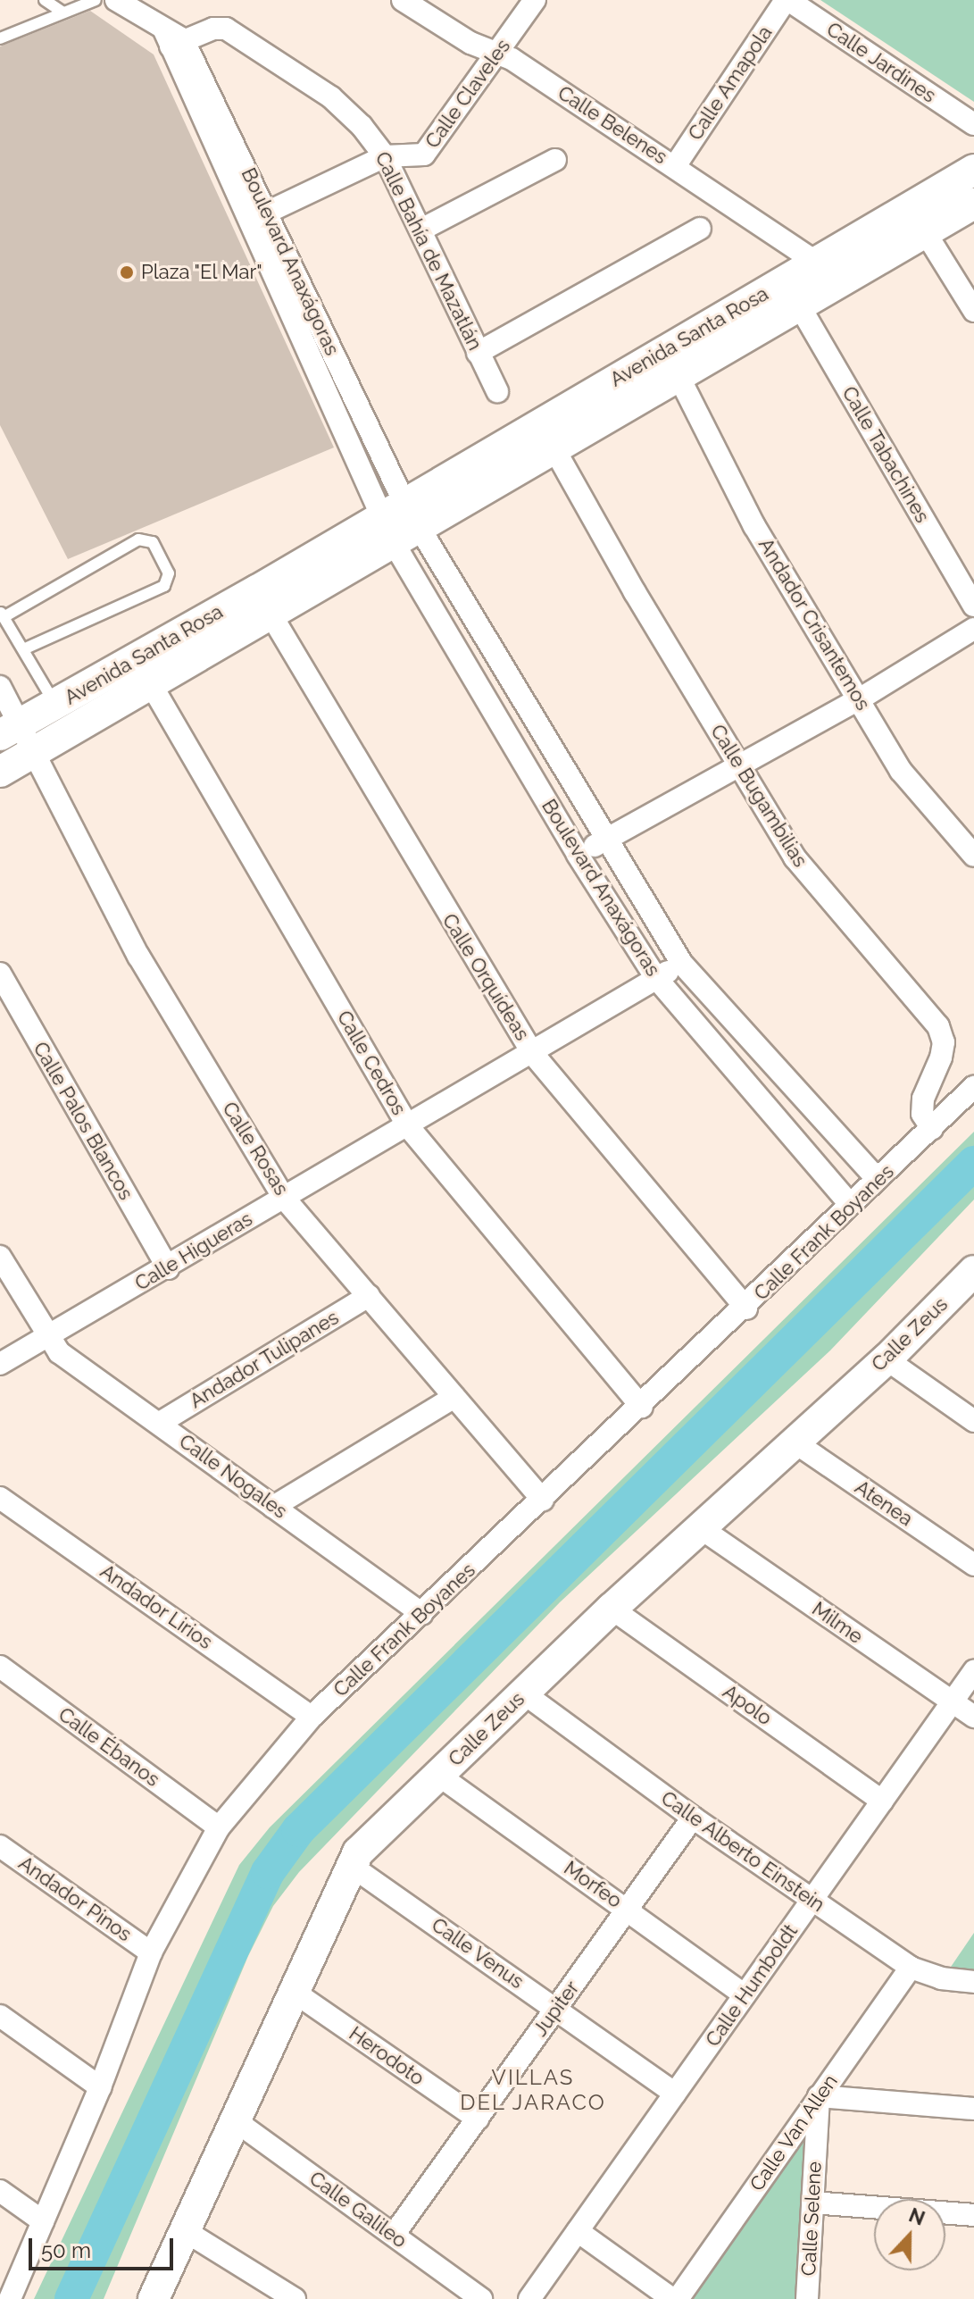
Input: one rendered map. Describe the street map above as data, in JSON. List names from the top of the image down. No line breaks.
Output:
{"streets":{"main road":["Avenida Santa Rosa","Calle Zeus"],"street":["Calle Jardines","Calle Amapola","Calle Claveles","Calle Belenes","Calle Bahía de Mazatlán","Boulevard Anaxágoras","Calle Tabachines","Andador Crisantemos","Calle Bugambilias","Calle Orquídeas","Calle Cedros","Calle Palos Blancos","Calle Rosas","Calle Frank Boyanes","Calle Higueras","Andador Tulipanes","Calle Nogales","Atenea","Andador Lirios","Milme","Apolo","Calle Ébanos","Calle Alberto Einstein","Morfeo","Andador Pinos","Calle Venus","Calle Humboldt","Jupiter","Herodoto","Calle Van Allen","Calle Galileo","Calle Selene"]},"crossings":[["Calle Jardines","Calle Amapola"],["Calle Amapola","Calle Belenes"],["Calle Claveles","Calle Belenes"],["Calle Claveles","Calle Bahía de Mazatlán"],["Calle Claveles","Boulevard Anaxágoras"],["Calle Belenes","Avenida Santa Rosa"],["Calle Bahía de Mazatlán","Boulevard Anaxágoras"],["Boulevard Anaxágoras","Avenida Santa Rosa"],["Boulevard Anaxágoras","Calle Frank Boyanes"],["Boulevard Anaxágoras","Calle Higueras"],["Avenida Santa Rosa","Calle Tabachines"],["Avenida Santa Rosa","Andador Crisantemos"],["Avenida Santa Rosa","Calle Bugambilias"],["Avenida Santa Rosa","Calle Orquídeas"],["Avenida Santa Rosa","Calle Cedros"],["Avenida Santa Rosa","Calle Rosas"],["Calle Bugambilias","Calle Frank Boyanes"],["Calle Orquídeas","Calle Frank Boyanes"],["Calle Orquídeas","Calle Higueras"],["Calle Cedros","Calle Frank Boyanes"],["Calle Cedros","Calle Higueras"],["Calle Palos Blancos","Calle Higueras"],["Calle Rosas","Calle Frank Boyanes"],["Calle Rosas","Calle Higueras"],["Calle Rosas","Andador Tulipanes"],["Calle Frank Boyanes","Calle Nogales"],["Calle Frank Boyanes","Andador Lirios"],["Calle Frank Boyanes","Calle Ébanos"],["Calle Frank Boyanes","Andador Pinos"],["Calle Higueras","Calle Nogales"],["Calle Zeus","Atenea"],["Calle Zeus","Milme"],["Calle Zeus","Apolo"],["Calle Zeus","Calle Alberto Einstein"],["Calle Zeus","Morfeo"],["Calle Zeus","Calle Venus"],["Calle Zeus","Herodoto"],["Calle Zeus","Calle Galileo"],["Andador Tulipanes","Calle Nogales"],["Milme","Calle Humboldt"],["Apolo","Calle Humboldt"],["Calle Alberto Einstein","Calle Humboldt"],["Calle Alberto Einstein","Jupiter"],["Calle Alberto Einstein","Calle Van Allen"],["Morfeo","Calle Humboldt"],["Morfeo","Jupiter"],["Calle Venus","Calle Humboldt"],["Calle Venus","Jupiter"],["Jupiter","Herodoto"],["Jupiter","Calle Galileo"],["Calle Van Allen","Calle Selene"]],"districts":["VILLAS DEL JARACO"],"places":["Plaza \"El Mar\""],"scale_bar":"50 m","north":"top"}
